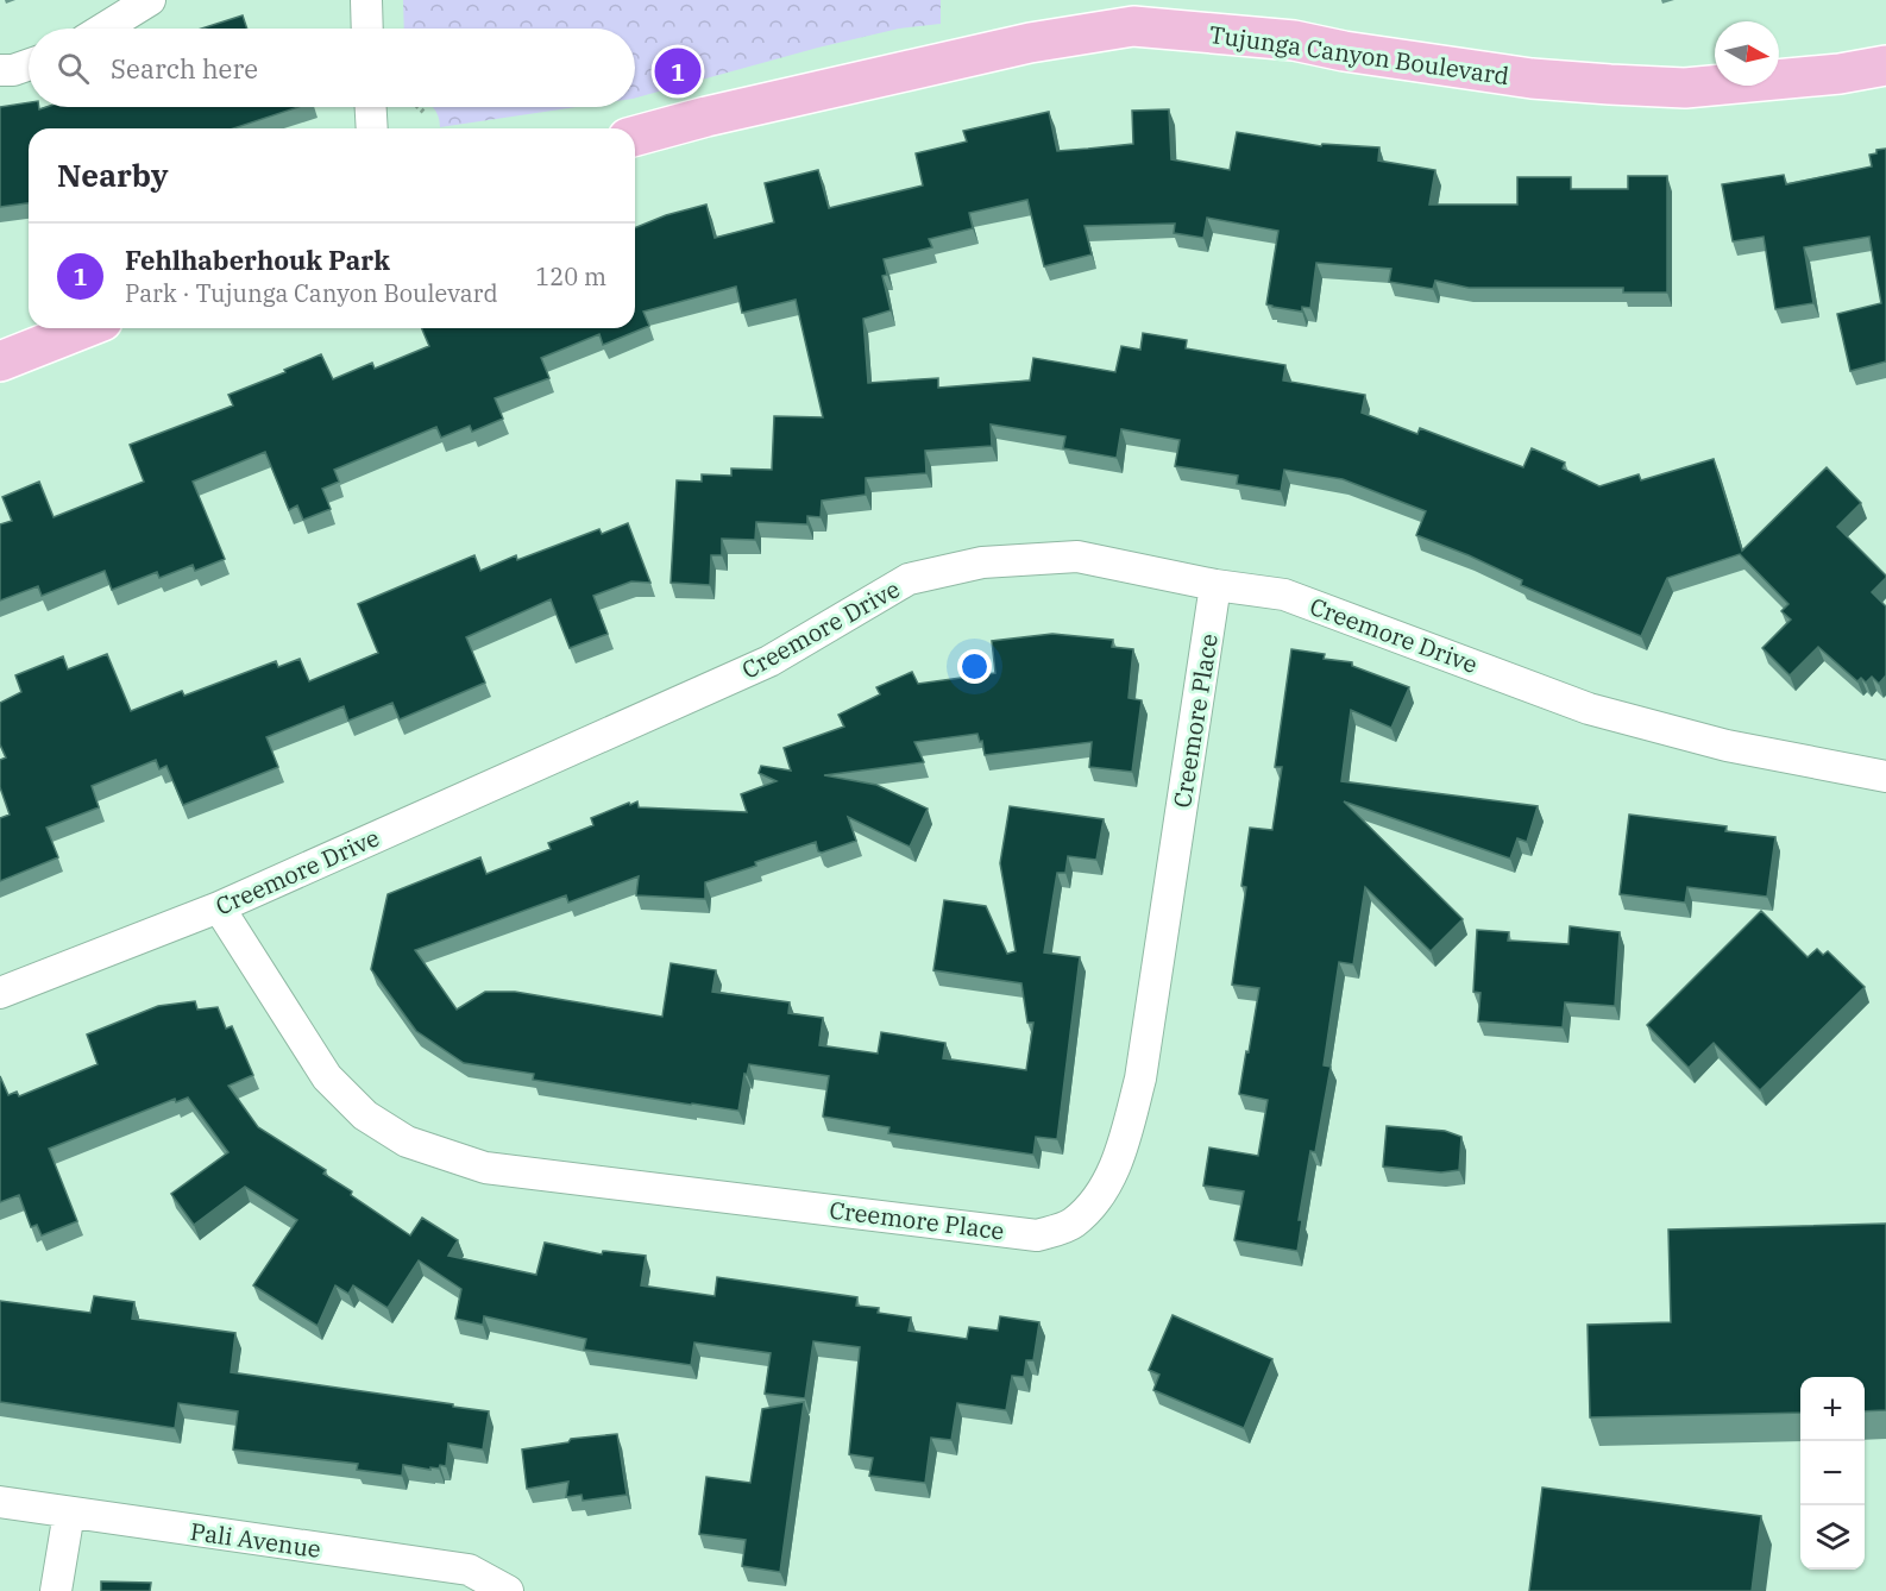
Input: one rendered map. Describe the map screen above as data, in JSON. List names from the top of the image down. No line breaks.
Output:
{"streets":{"main road":["Tujunga Canyon Boulevard"],"street":["Creemore Drive","Creemore Place","Pali Avenue"]},"crossings":[["Creemore Drive","Creemore Place"]],"north":"right","page":{"search":"Search here","pins":"1","heading":"Nearby","list":[{"mark":"1","name":"Fehlhaberhouk Park","note":"Park · Tujunga Canyon Boulevard","value":"120 m"}],"map_buttons":["+","−"]}}
